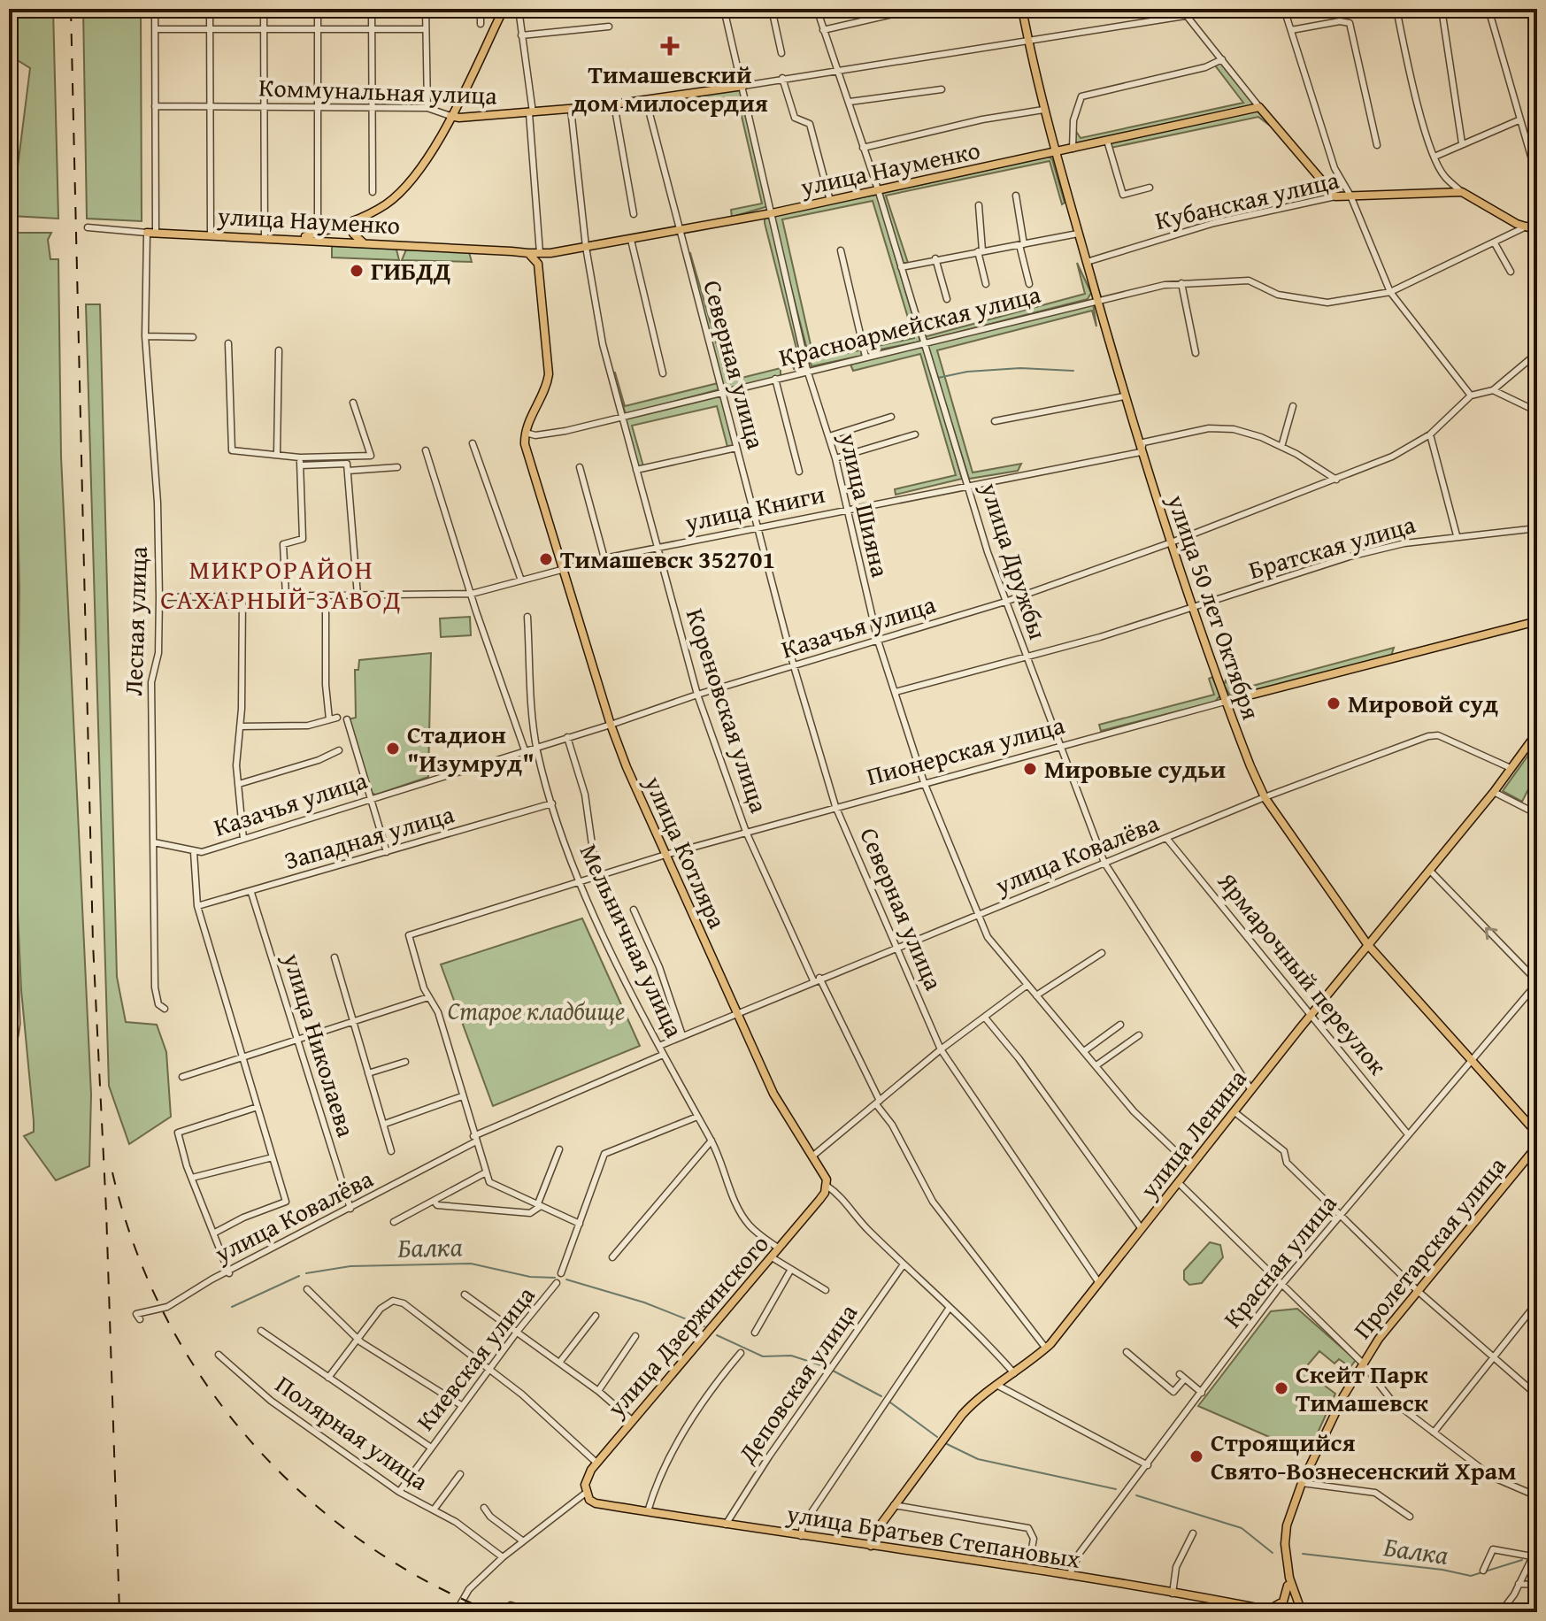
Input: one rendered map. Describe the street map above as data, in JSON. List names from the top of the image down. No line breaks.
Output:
{"streets":{"main road":["Коммунальная улица","улица Науменко","Кубанская улица","улица 50 лет Октября","Пионерская улица","улица Котляра","улица Ленина","Пролетарская улица","улица Дзержинского","улица Братьев Степановых"],"street":["Красноармейская улица","Северная улица","улица Шияна","улица Книги","Братская улица","улица Дружбы","Лесная улица","Казачья улица","Кореновская улица","Западная улица","улица Ковалёва","Мельничная улица","Ярмарочный переулок","улица Николаева","Красная улица","Киевская улица","Деповская улица","Полярная улица"]},"crossings":[["Коммунальная улица","Северная улица"],["Коммунальная улица","улица Шияна"],["Коммунальная улица","улица Дружбы"],["Коммунальная улица","улица 50 лет Октября"],["Коммунальная улица","Лесная улица"],["Коммунальная улица","Кореновская улица"],["улица Науменко","Северная улица"],["улица Науменко","улица Шияна"],["улица Науменко","улица Дружбы"],["улица Науменко","улица 50 лет Октября"],["улица Науменко","Лесная улица"],["улица Науменко","Кореновская улица"],["Кубанская улица","улица 50 лет Октября"],["Красноармейская улица","Северная улица"],["Красноармейская улица","улица Шияна"],["Красноармейская улица","улица Дружбы"],["Красноармейская улица","улица 50 лет Октября"],["Красноармейская улица","Кореновская улица"],["Красноармейская улица","улица Котляра"],["Северная улица","улица Книги"],["Северная улица","Казачья улица"],["Северная улица","Пионерская улица"],["Северная улица","улица Ковалёва"],["Северная улица","улица Ленина"],["улица Шияна","улица Книги"],["улица Шияна","Братская улица"],["улица Шияна","Казачья улица"],["улица Шияна","Пионерская улица"],["улица Шияна","улица Ковалёва"],["улица Шияна","улица Ленина"],["улица Книги","улица Дружбы"],["улица Книги","улица 50 лет Октября"],["улица Книги","Лесная улица"],["улица Книги","Казачья улица"],["улица Книги","Кореновская улица"],["улица Книги","улица Котляра"],["Братская улица","улица Дружбы"],["Братская улица","улица 50 лет Октября"],["улица Дружбы","Казачья улица"],["улица Дружбы","Пионерская улица"],["улица Дружбы","улица Ковалёва"],["улица Дружбы","улица Ленина"],["улица 50 лет Октября","Казачья улица"],["улица 50 лет Октября","Пионерская улица"],["улица 50 лет Октября","улица Ковалёва"],["улица 50 лет Октября","улица Ленина"],["улица 50 лет Октября","Красная улица"],["Лесная улица","Казачья улица"],["Казачья улица","Кореновская улица"],["Казачья улица","улица Котляра"],["Казачья улица","Мельничная улица"],["Кореновская улица","Пионерская улица"],["Кореновская улица","улица Ковалёва"],["Кореновская улица","улица Ленина"],["Пионерская улица","улица Котляра"],["Пионерская улица","Мельничная улица"],["Западная улица","Мельничная улица"],["Западная улица","улица Николаева"],["улица Котляра","улица Ковалёва"],["улица Котляра","улица Ленина"],["улица Котляра","улица Дзержинского"],["улица Котляра","Деповская улица"],["улица Ковалёва","Мельничная улица"],["улица Ковалёва","Ярмарочный переулок"],["улица Ковалёва","улица Николаева"],["улица Ковалёва","улица Ленина"],["Мельничная улица","улица Дзержинского"],["Мельничная улица","Киевская улица"],["Ярмарочный переулок","улица Ленина"],["Ярмарочный переулок","Красная улица"],["улица Ленина","улица Братьев Степановых"],["Красная улица","улица Братьев Степановых"],["улица Дзержинского","улица Братьев Степановых"],["Киевская улица","Полярная улица"],["Деповская улица","улица Братьев Степановых"]],"districts":["МИКРОРАЙОН САХАРНЫЙ ЗАВОД"],"water":["Балка"],"parks":["Старое кладбище"],"places":{"health":["Тимашевский дом милосердия"],"other":["ГИБДД","Тимашевск 352701","Мировой суд","Стадион \"Изумруд\"","Мировые судьи","Скейт Парк Тимашевск","Строящийся Свято-Вознесенский Храм"]}}
